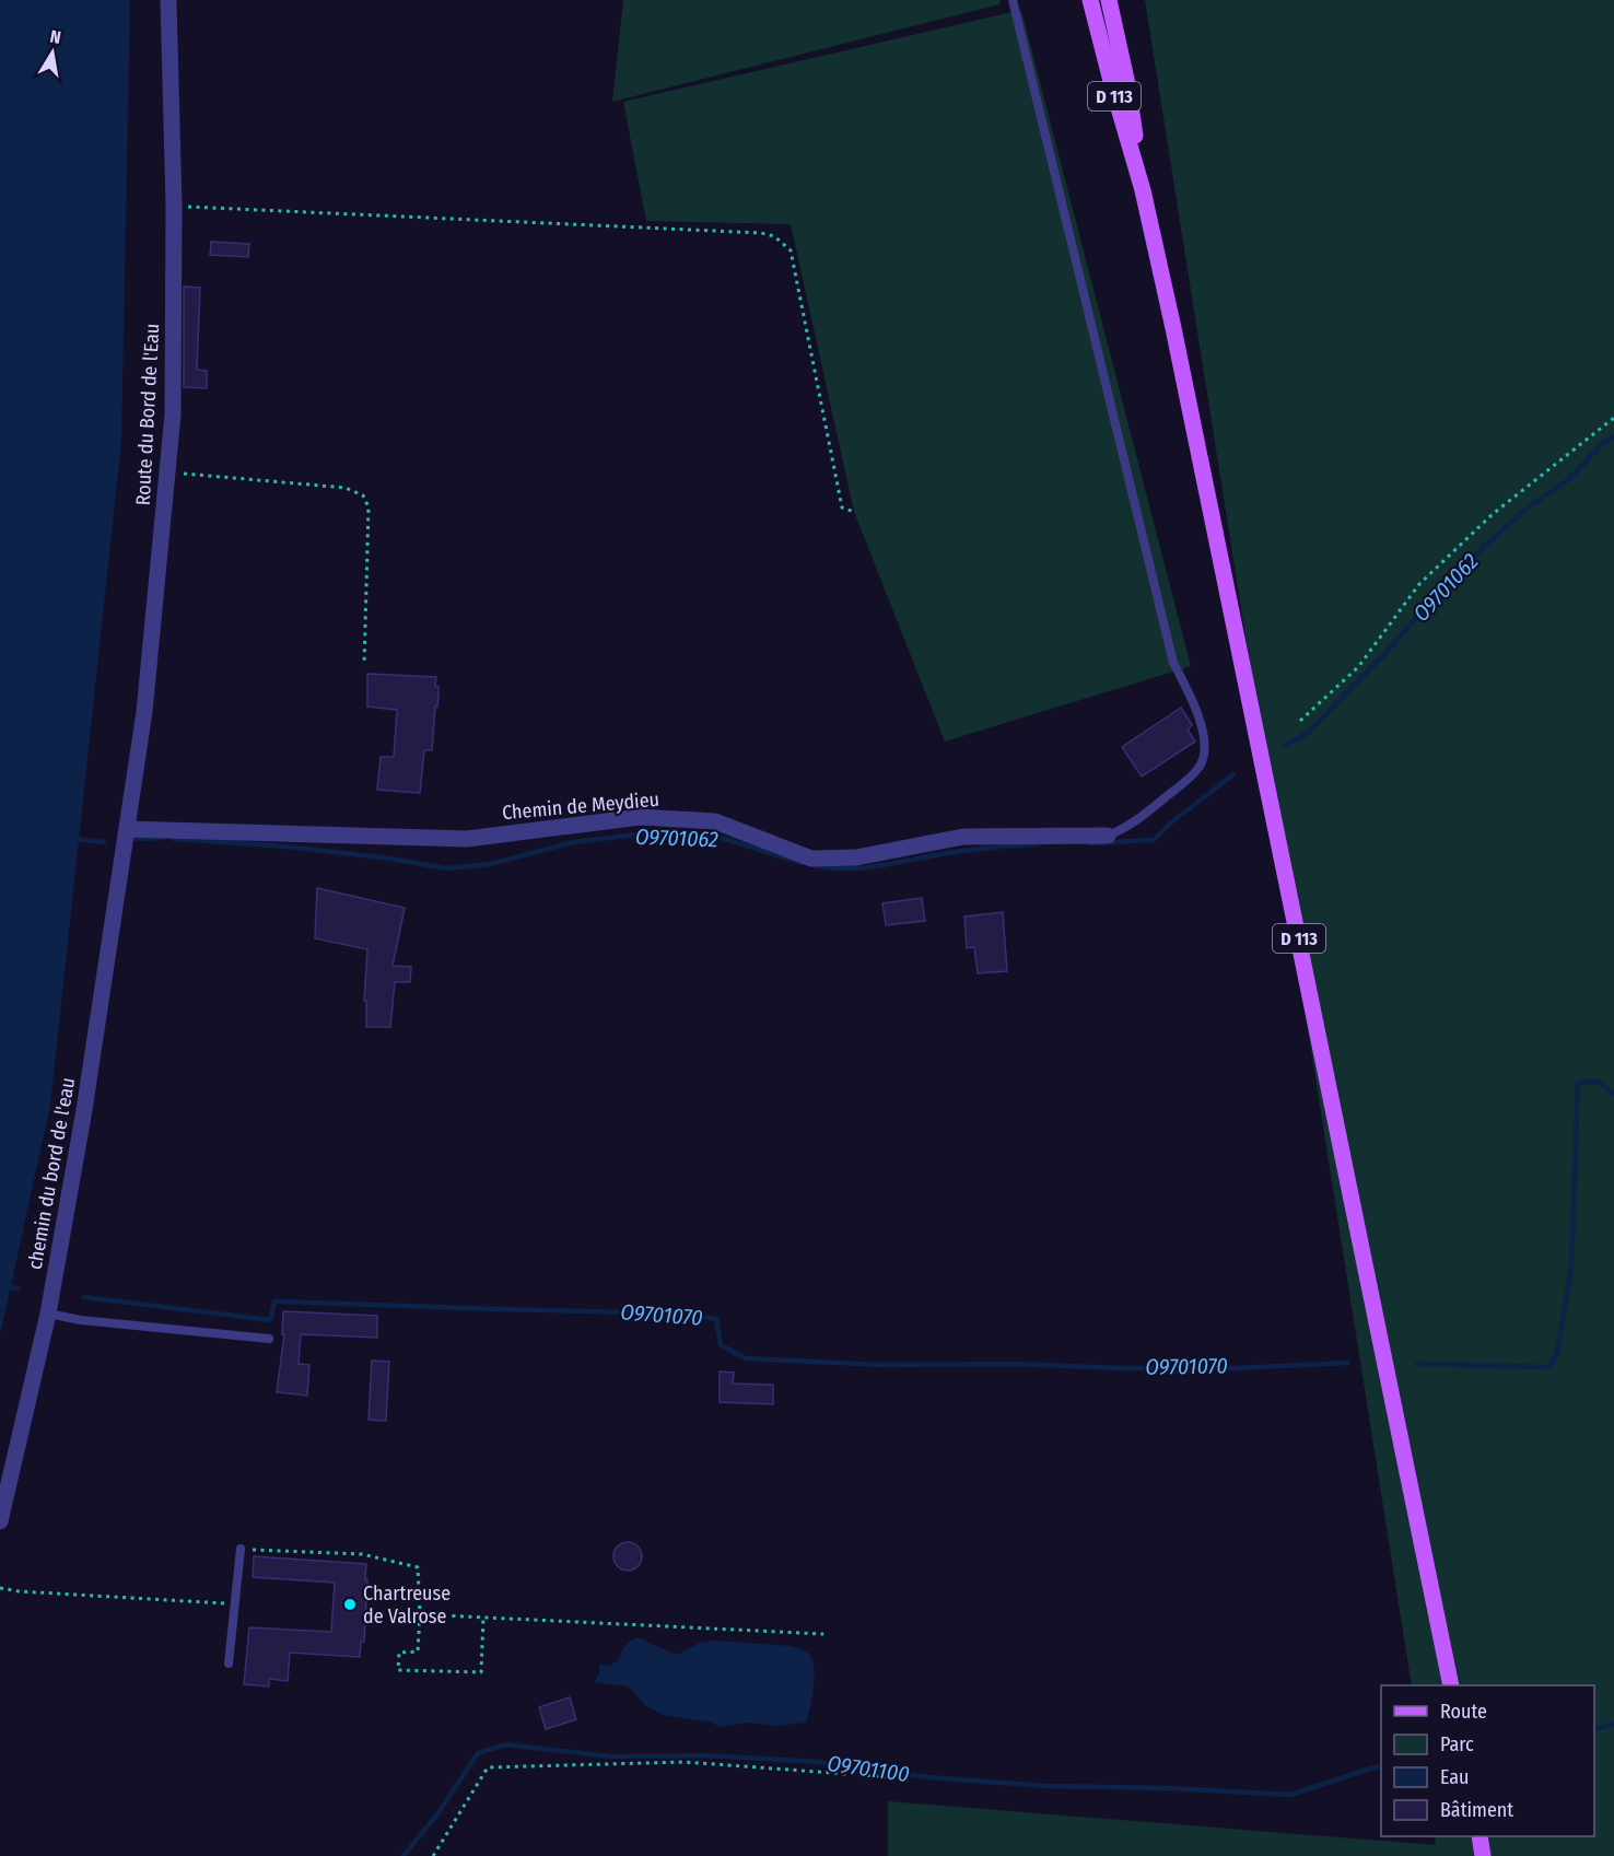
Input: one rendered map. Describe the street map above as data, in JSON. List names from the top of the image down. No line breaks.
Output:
{"streets":{"main road":["D 113"],"street":["Route du Bord de l'Eau","Chemin de Meydieu","chemin du bord de l'eau"]},"crossings":[["Route du Bord de l'Eau","Chemin de Meydieu"],["Route du Bord de l'Eau","chemin du bord de l'eau"],["Chemin de Meydieu","chemin du bord de l'eau"]],"water":["O9701062","O9701070","O9701100"],"places":["Chartreuse de Valrose"],"legend":["Route","Parc","Eau","Bâtiment"],"north":"top"}
